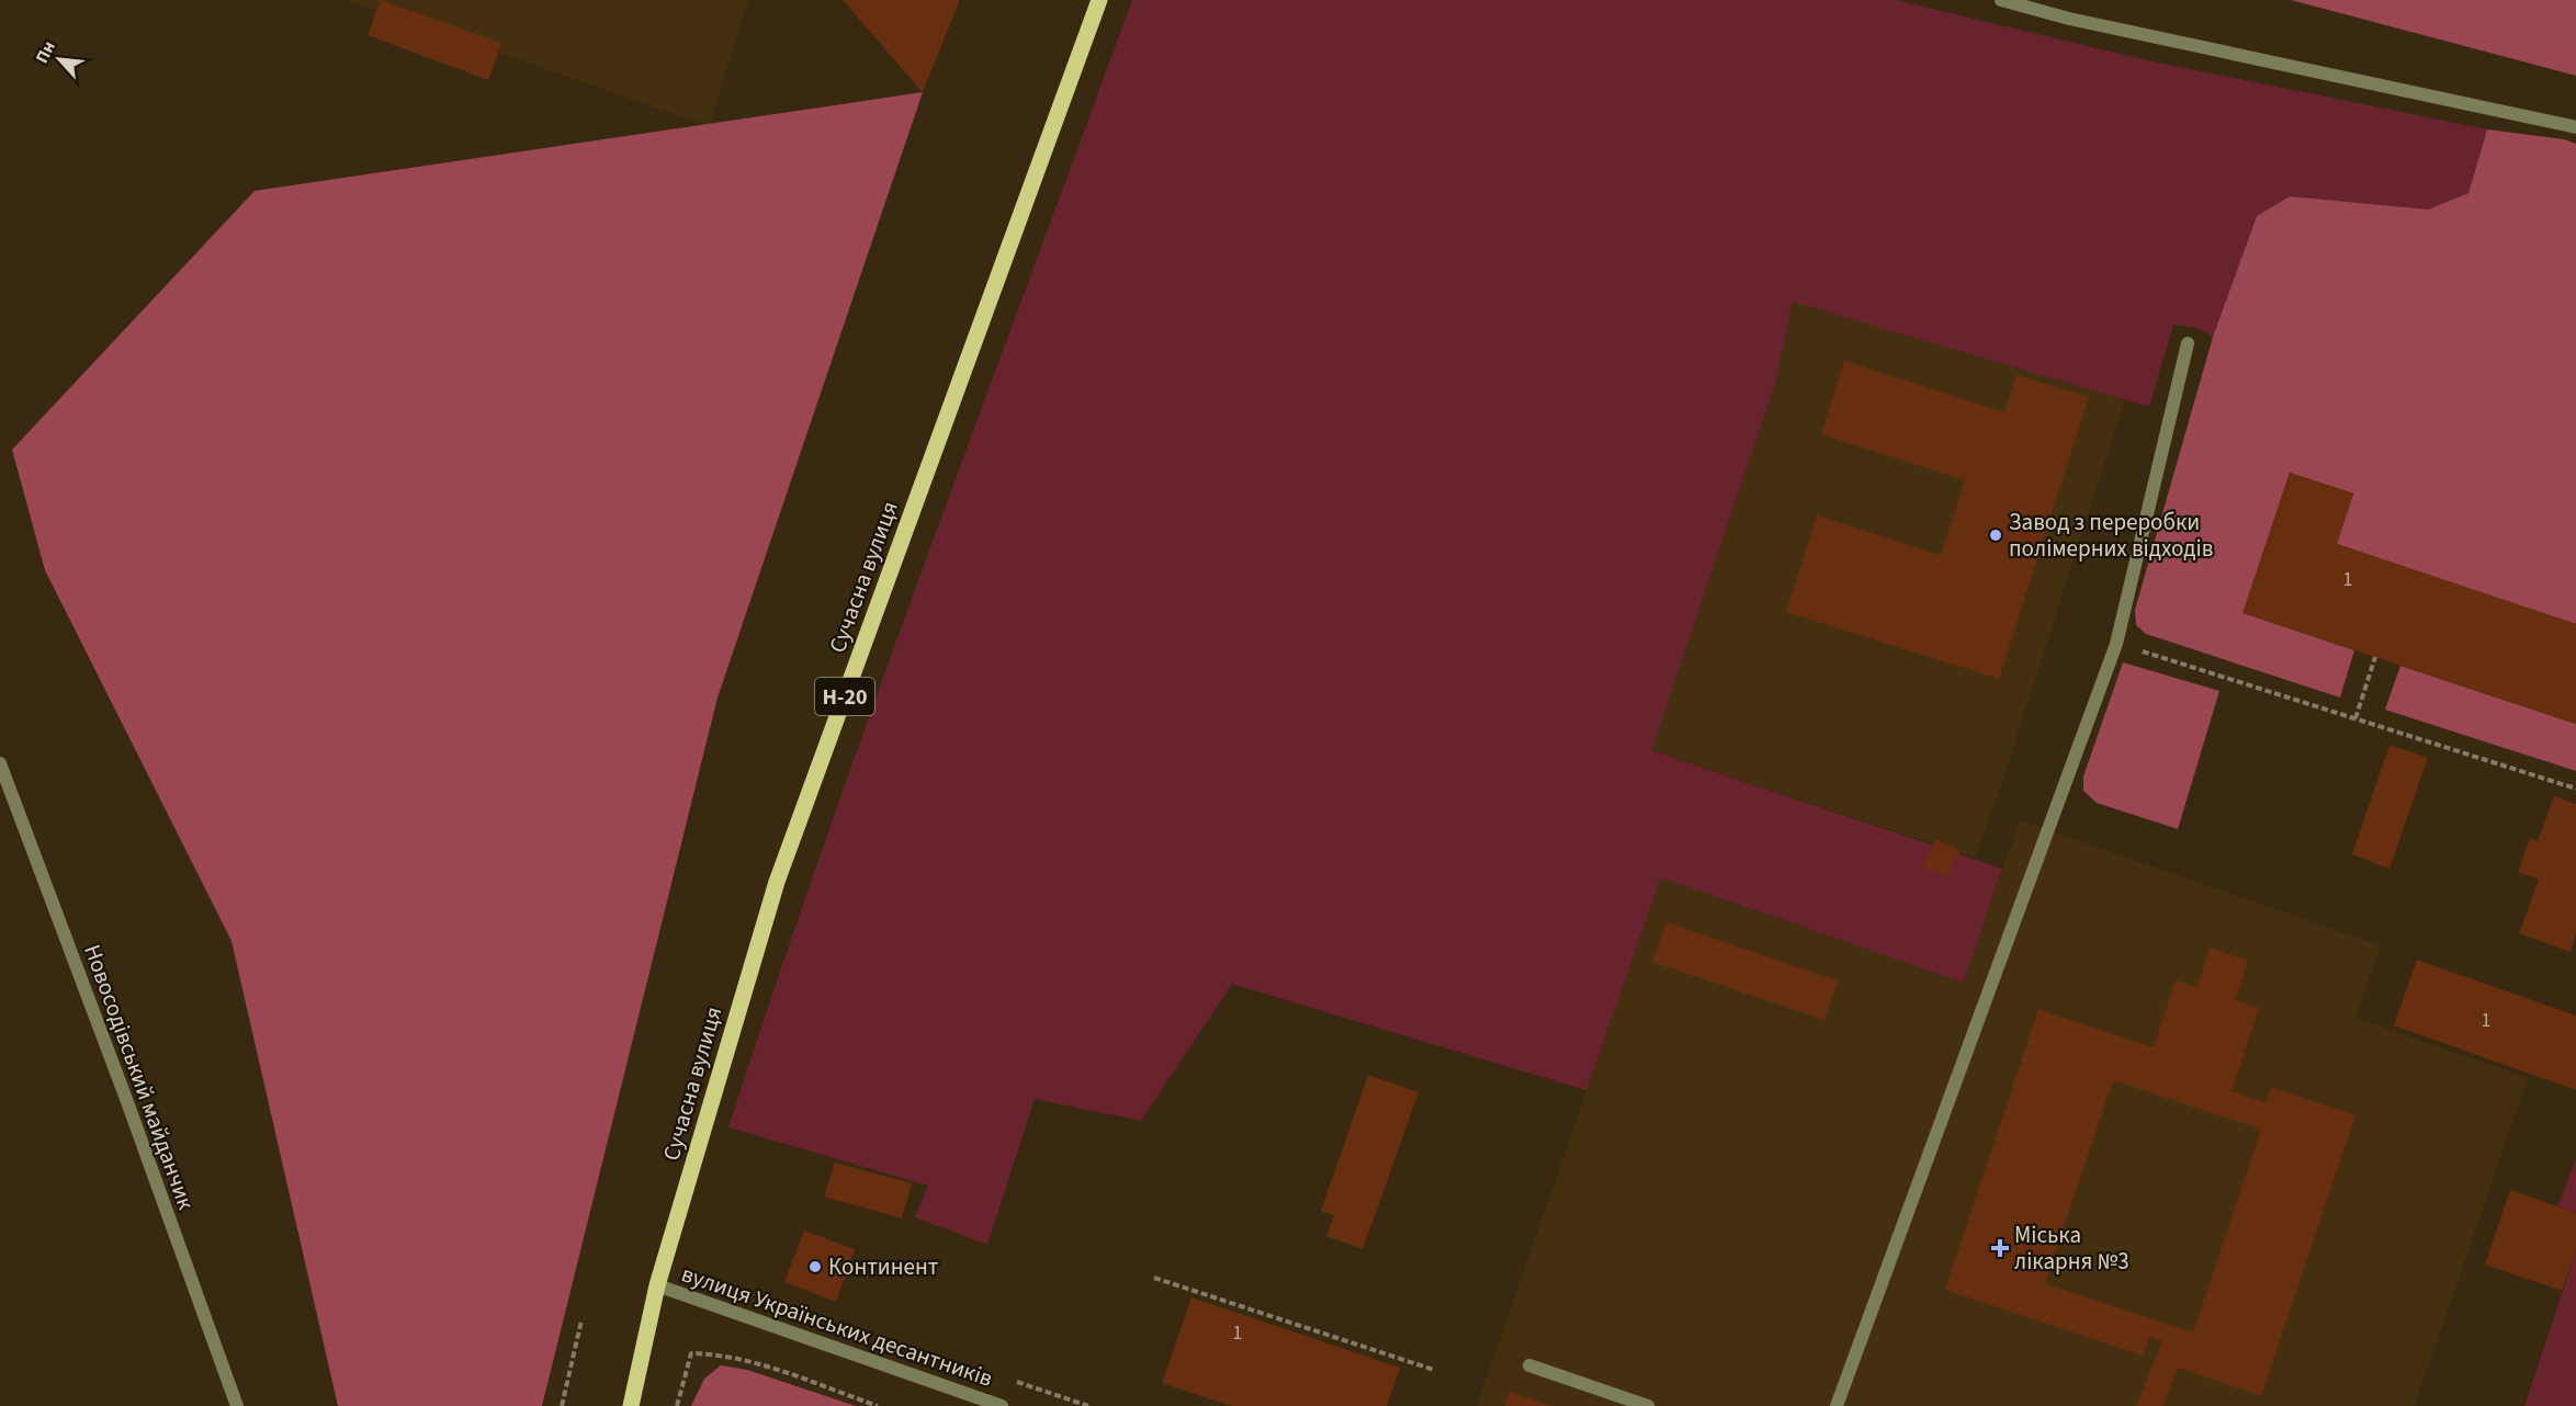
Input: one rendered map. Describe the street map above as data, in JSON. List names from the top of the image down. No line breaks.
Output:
{"streets":{"main road":["Сучасна вулиця","Н-20"],"street":["Новосодівський майданчик","вулиця Українських десантників"]},"crossings":[["Сучасна вулиця","вулиця Українських десантників"]],"places":{"other":["Завод з переробки полімерних відходів","Континент"],"health":["Міська лікарня №3"]},"house_numbers":["1","1","1"],"north":"top left"}
